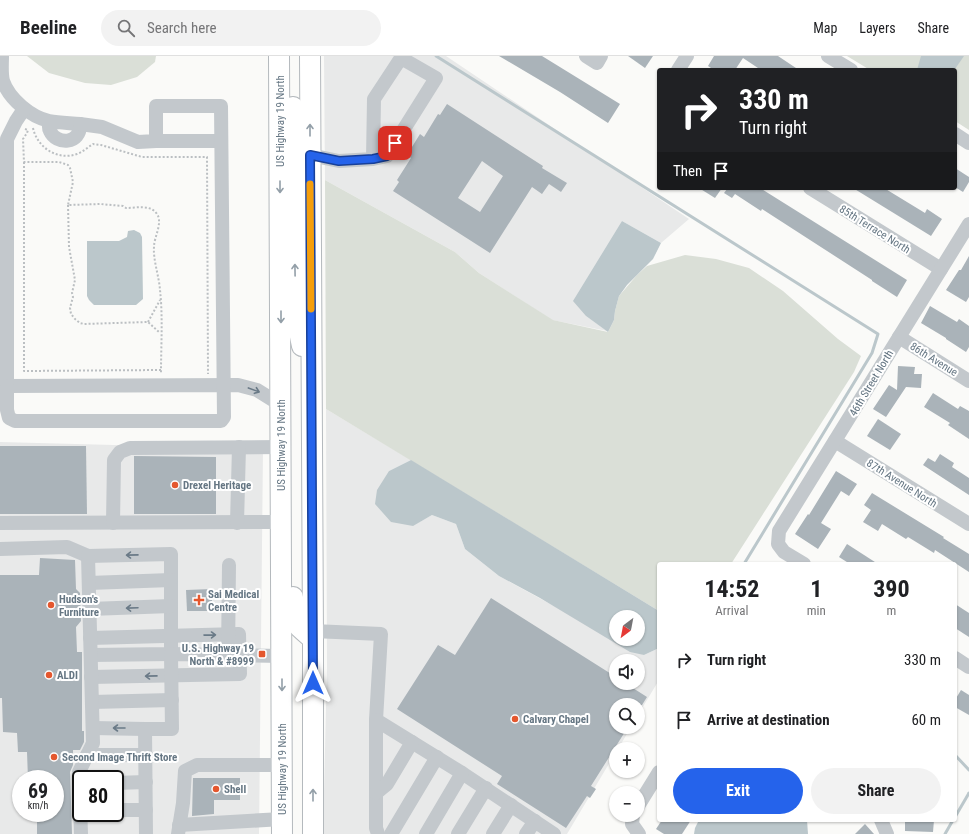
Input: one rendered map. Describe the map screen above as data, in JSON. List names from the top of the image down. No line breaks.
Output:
{"streets":{"highway":["US Highway 19 North"],"street":["85th Terrace North","86th Avenue","46th Street North","87th Avenue North"]},"crossings":[["85th Terrace North","46th Street North"],["86th Avenue","46th Street North"],["46th Street North","87th Avenue North"]],"places":{"other":["Drexel Heritage","Hudson's Furniture","ALDI","Calvary Chapel","Second Image Thrift Store","Shell"],"health":["Sai Medical Centre"],"transit":["U.S. Highway 19 North & #8999"]},"north":"bottom left","page":{"header":"Beeline","search":"Search here","nav":["Map","Layers","Share"],"turn":["330 m","Turn right"],"then":"Then","eta":["14:52","Arrival","1","min","390","m"],"map_buttons":["+","−"],"list":[{"name":"Turn right","value":"330 m"},{"name":"Arrive at destination","value":"60 m"}],"buttons":["Exit","Share"],"speed":"69 km/h","limit":"80"}}
